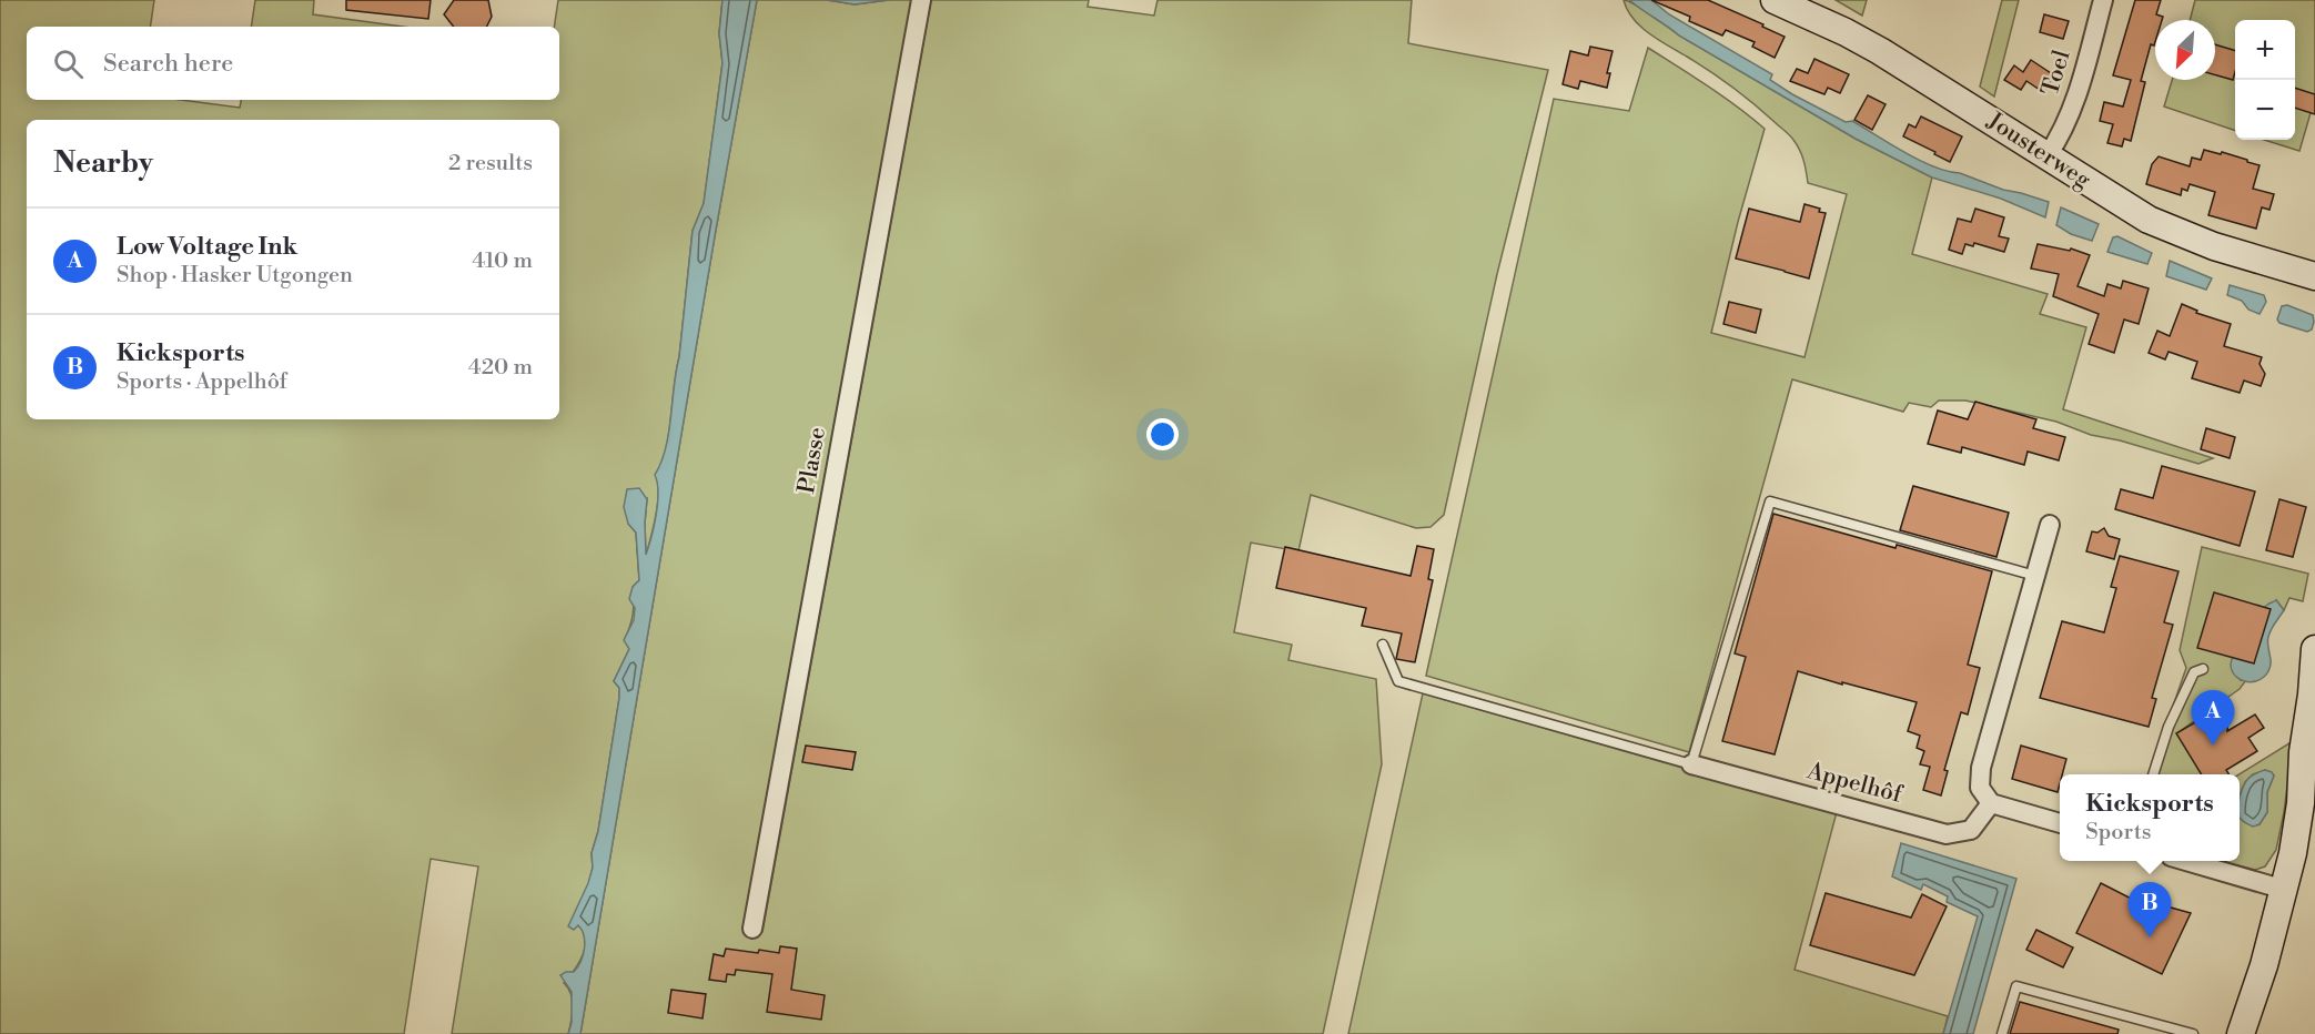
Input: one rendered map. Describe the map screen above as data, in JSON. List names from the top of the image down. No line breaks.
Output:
{"streets":{"street":["Toel","Jousterweg","Plasse","Appelhôf"]},"crossings":[["Toel","Jousterweg"]],"north":"bottom left","page":{"map_buttons":["+","−"],"search":"Search here","heading":["Nearby","2 results"],"list":[{"mark":"A","name":"Low Voltage Ink","note":"Shop · Hasker Utgongen","value":"410 m"},{"mark":"B","name":"Kicksports","note":"Sports · Appelhôf","value":"420 m"}],"pins":["A","B"],"popup":["Kicksports","Sports"]}}
